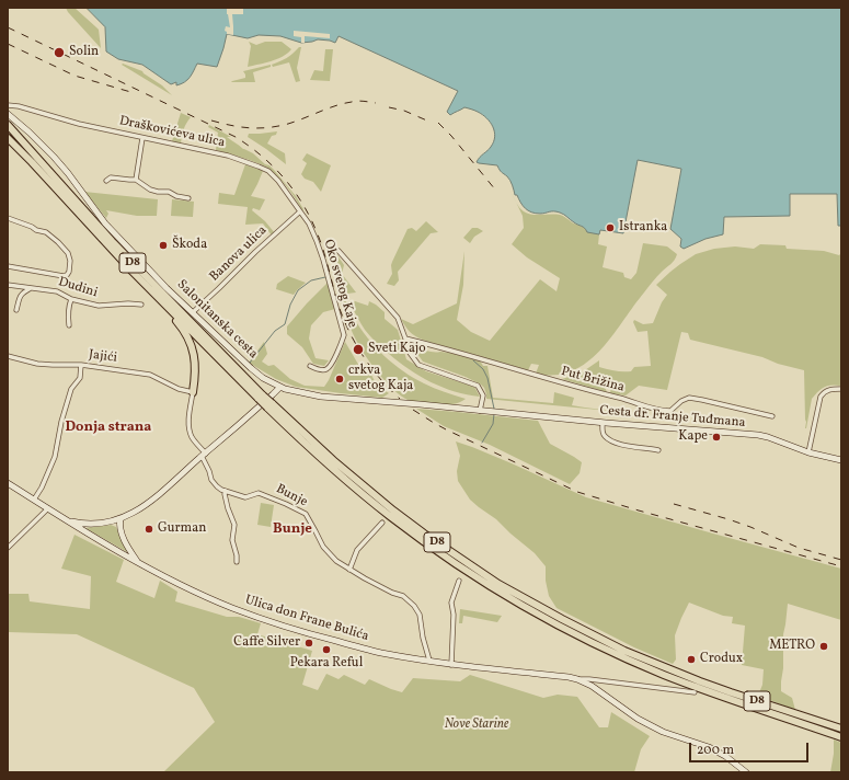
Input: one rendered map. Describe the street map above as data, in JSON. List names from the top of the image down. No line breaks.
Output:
{"streets":{"highway":["D8"],"street":["Draškovićeva ulica","Banova ulica","Oko svetog Kaje","Dudini","Salonitanska cesta","Jajići","Put Brižina","Cesta dr. Franje Tuđmana","Bunje","Ulica don Frane Bulića"]},"crossings":[["Draškovićeva ulica","Banova ulica"],["Draškovićeva ulica","Oko svetog Kaje"],["Banova ulica","Oko svetog Kaje"],["Banova ulica","Salonitanska cesta"],["Salonitanska cesta","Cesta dr. Franje Tuđmana"],["Jajići","Bunje"],["Bunje","Ulica don Frane Bulića"]],"districts":["Donja strana","Bunje"],"parks":["Nove Starine"],"places":["Solin","Istranka","Škoda","Sveti Kajo","crkva svetog Kaja","Kape","Gurman","Caffe Silver","METRO","Pekara Reful","Crodux"],"scale_bar":"200 m"}
